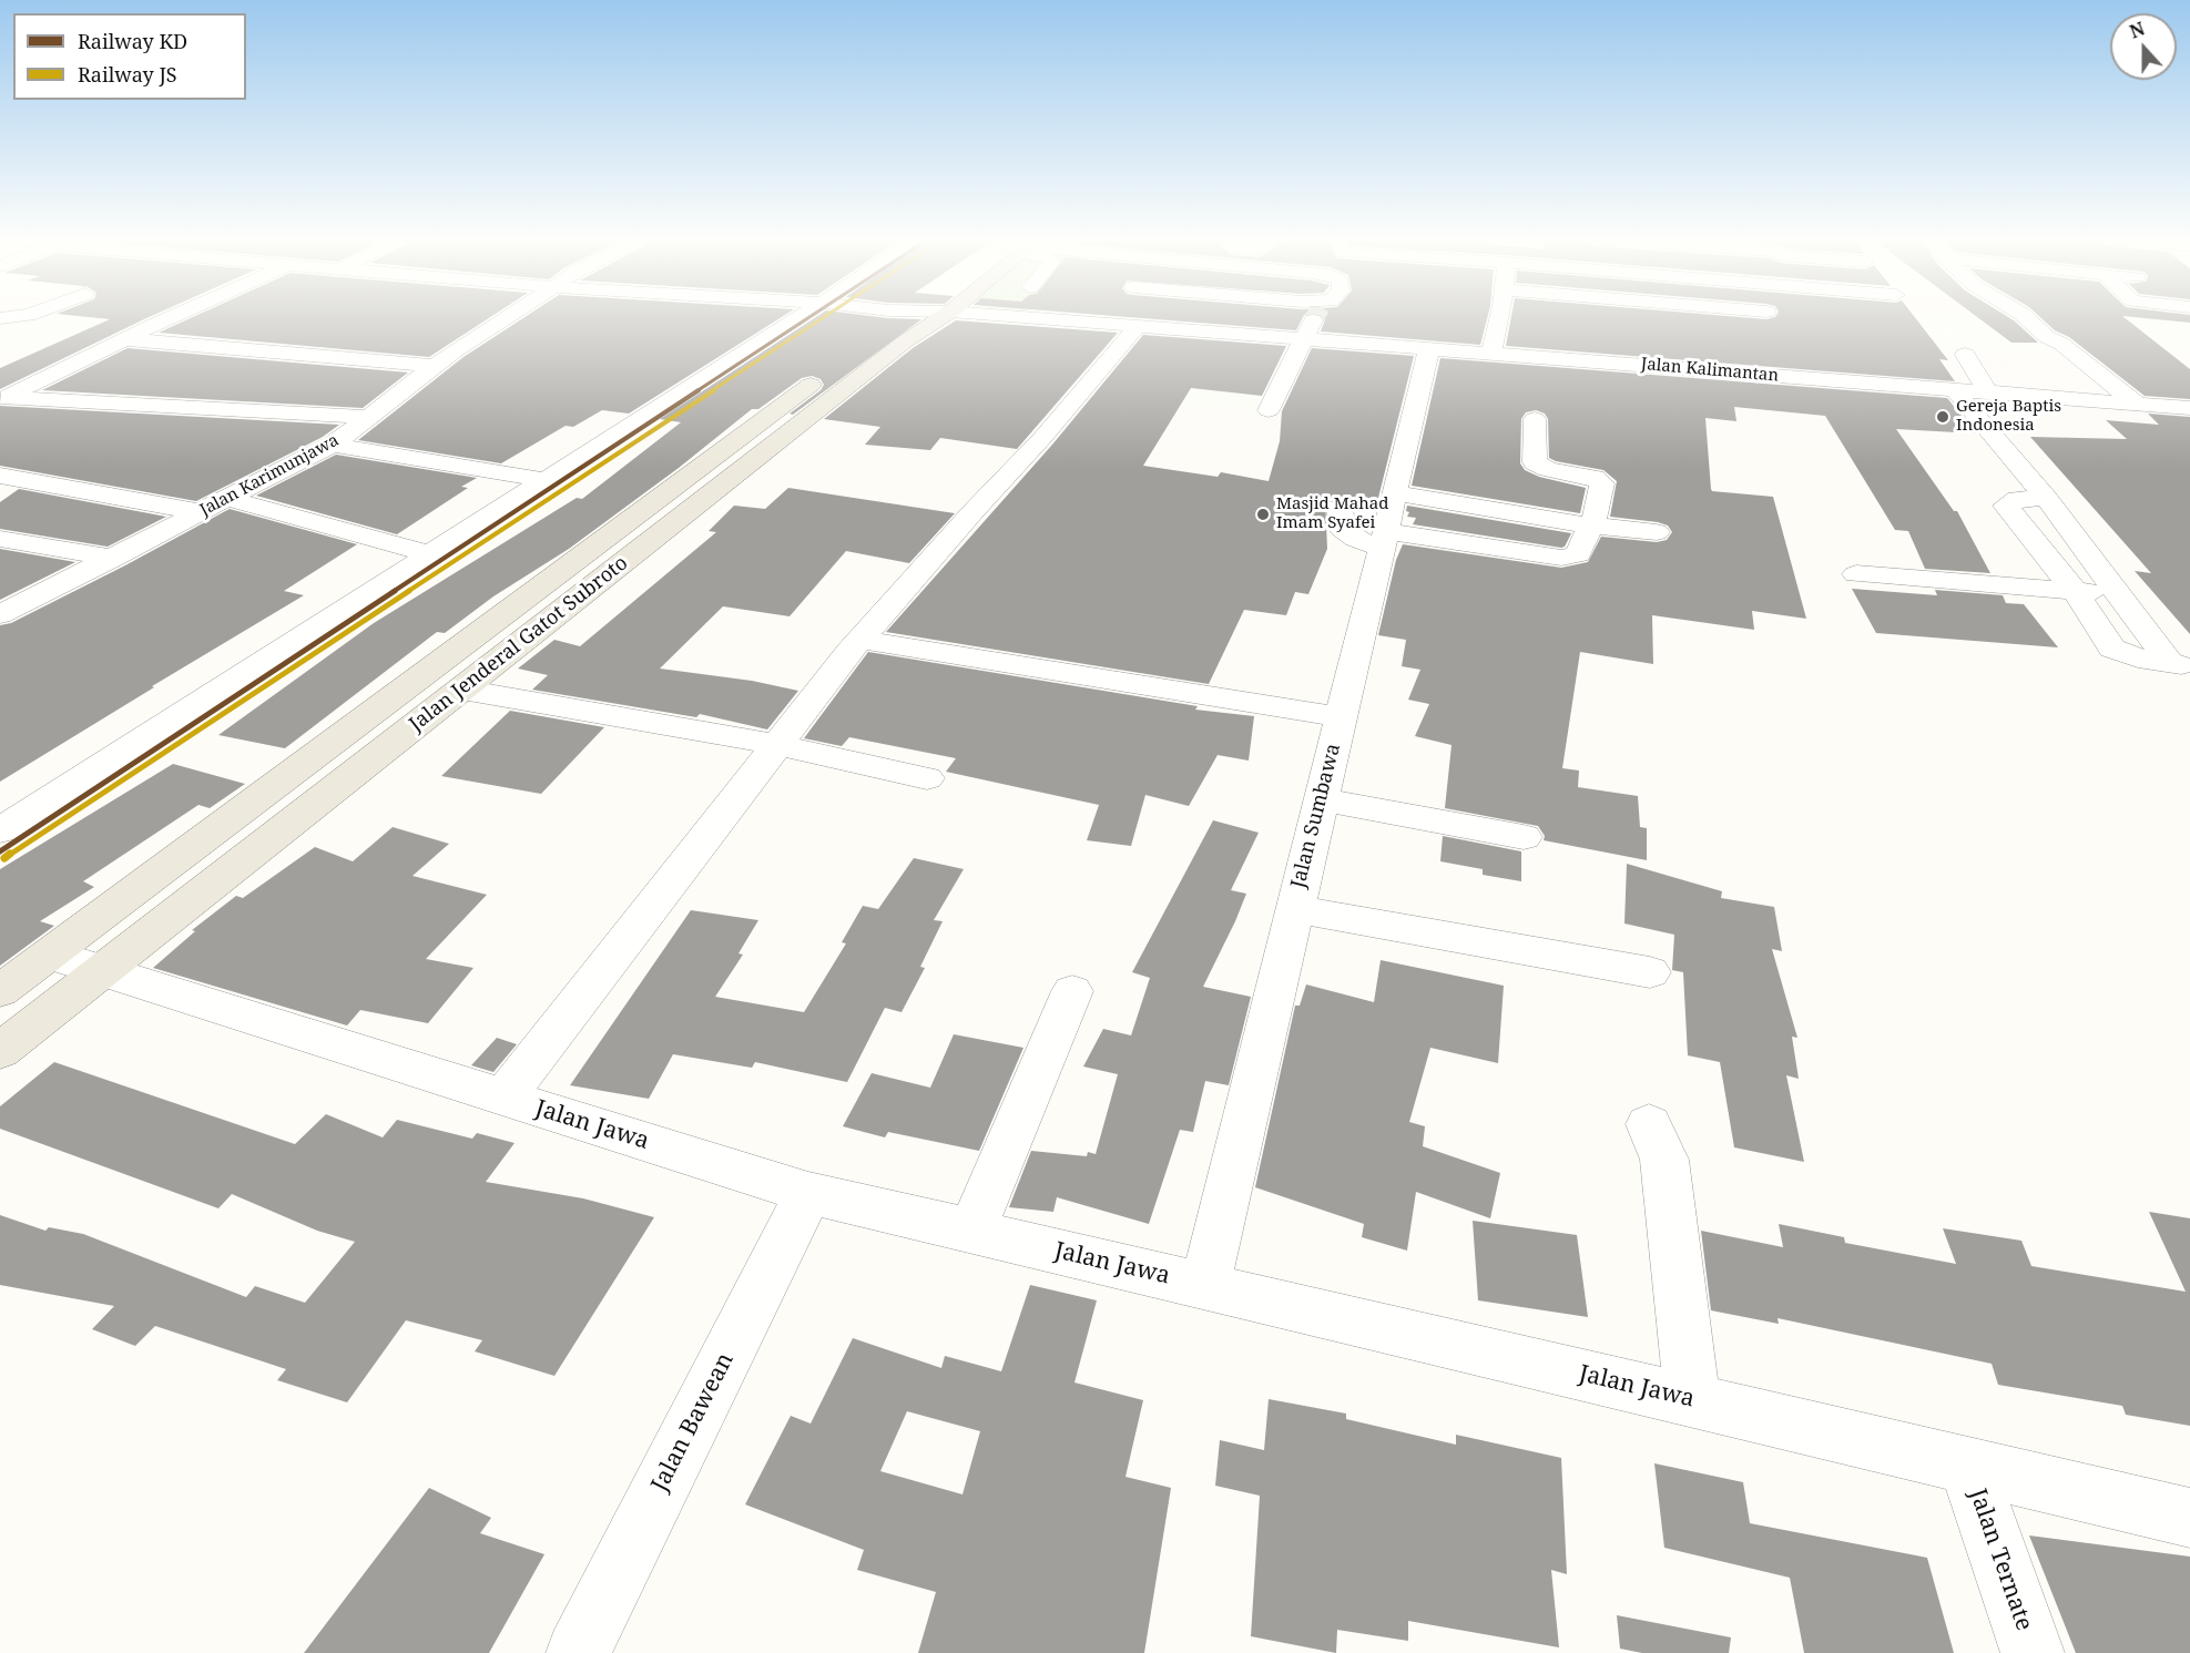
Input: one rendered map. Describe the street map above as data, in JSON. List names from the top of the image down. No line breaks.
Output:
{"streets":{"main road":["Jalan Jenderal Gatot Subroto"],"street":["Jalan Kalimantan","Jalan Karimunjawa","Jalan Sumbawa","Jalan Jawa","Jalan Bawean","Jalan Ternate"]},"crossings":[["Jalan Kalimantan","Jalan Sumbawa"],["Jalan Jenderal Gatot Subroto","Jalan Jawa"],["Jalan Sumbawa","Jalan Jawa"],["Jalan Jawa","Jalan Bawean"],["Jalan Jawa","Jalan Ternate"]],"places":["Gereja Baptis Indonesia","Masjid Mahad Imam Syafei"],"lines":["rail line KD","rail line JS"],"legend":["Railway KD","Railway JS"],"north":"top"}
